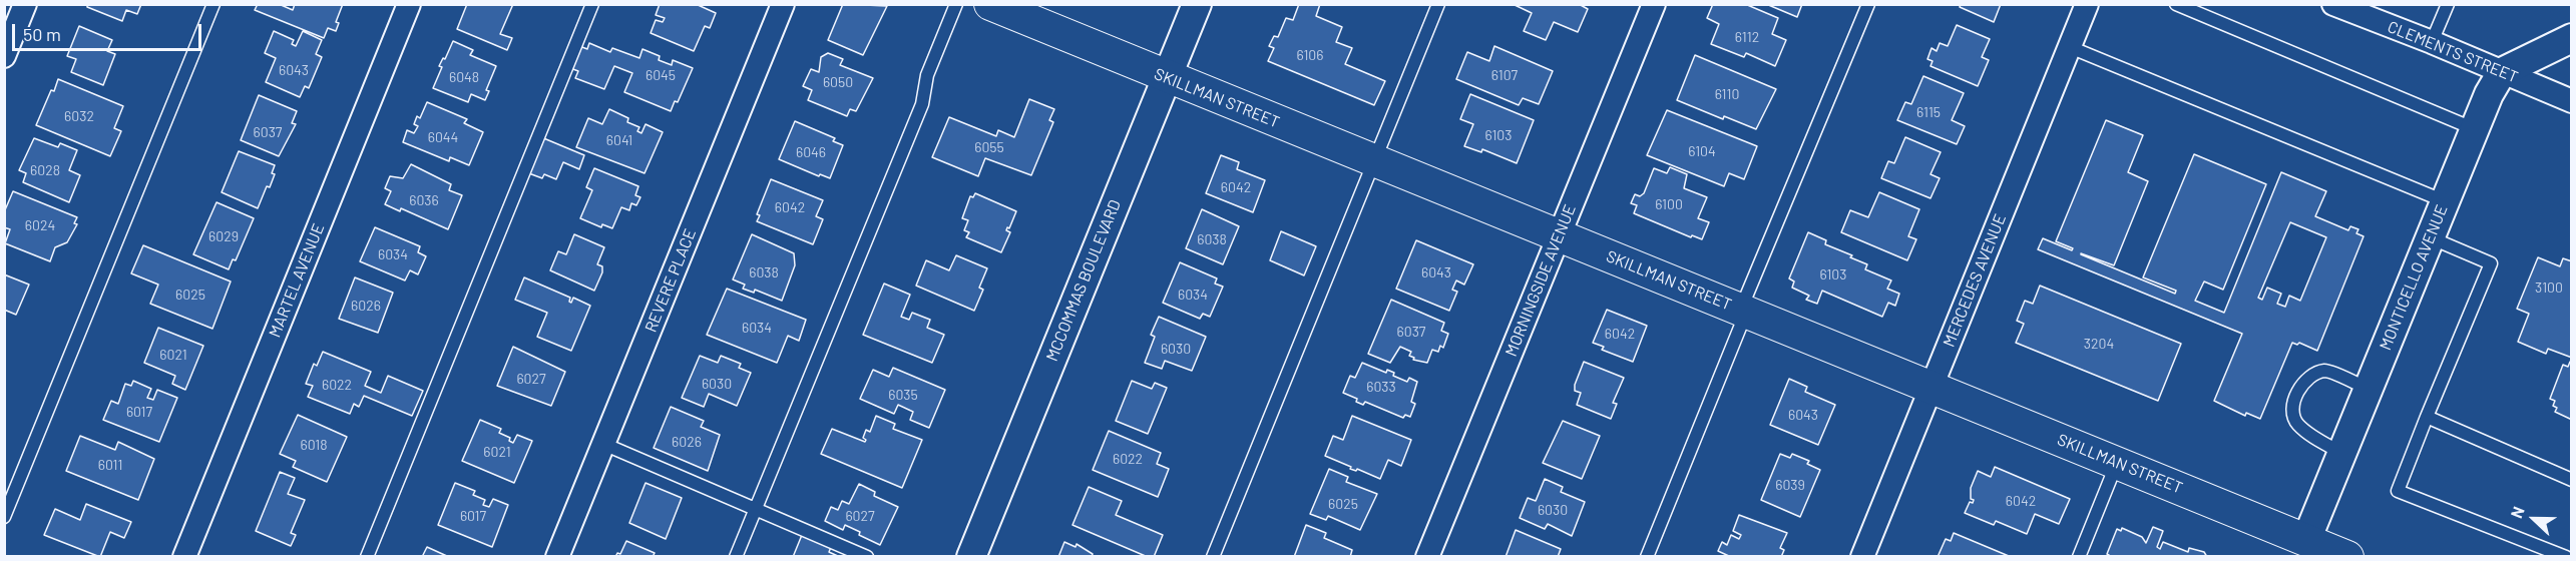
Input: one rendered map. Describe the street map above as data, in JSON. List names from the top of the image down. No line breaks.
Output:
{"streets":{"main road":["SKILLMAN STREET"],"street":["CLEMENTS STREET","MONTICELLO AVENUE","MARTEL AVENUE","REVERE PLACE","MCCOMMAS BOULEVARD","MORNINGSIDE AVENUE","MERCEDES AVENUE"]},"crossings":[["CLEMENTS STREET","MONTICELLO AVENUE"],["SKILLMAN STREET","MONTICELLO AVENUE"],["SKILLMAN STREET","MCCOMMAS BOULEVARD"],["SKILLMAN STREET","MORNINGSIDE AVENUE"],["SKILLMAN STREET","MERCEDES AVENUE"]],"house_numbers":["6112","6106","6043","6045","6107","6048","6050","6110","6115","6032","6037","6103","6044","6041","6055","6104","6046","6028","6042","6036","6100","6042","6024","6029","6038","6034","6038","6043","6103","3100","6025","6034","6026","6034","6037","6042","3204","6030","6021","6027","6030","6022","6033","6035","6017","6043","6026","6018","6021","6022","6011","6039","6042","6025","6030","6017","6027"],"scale_bar":"50 m","north":"left"}
